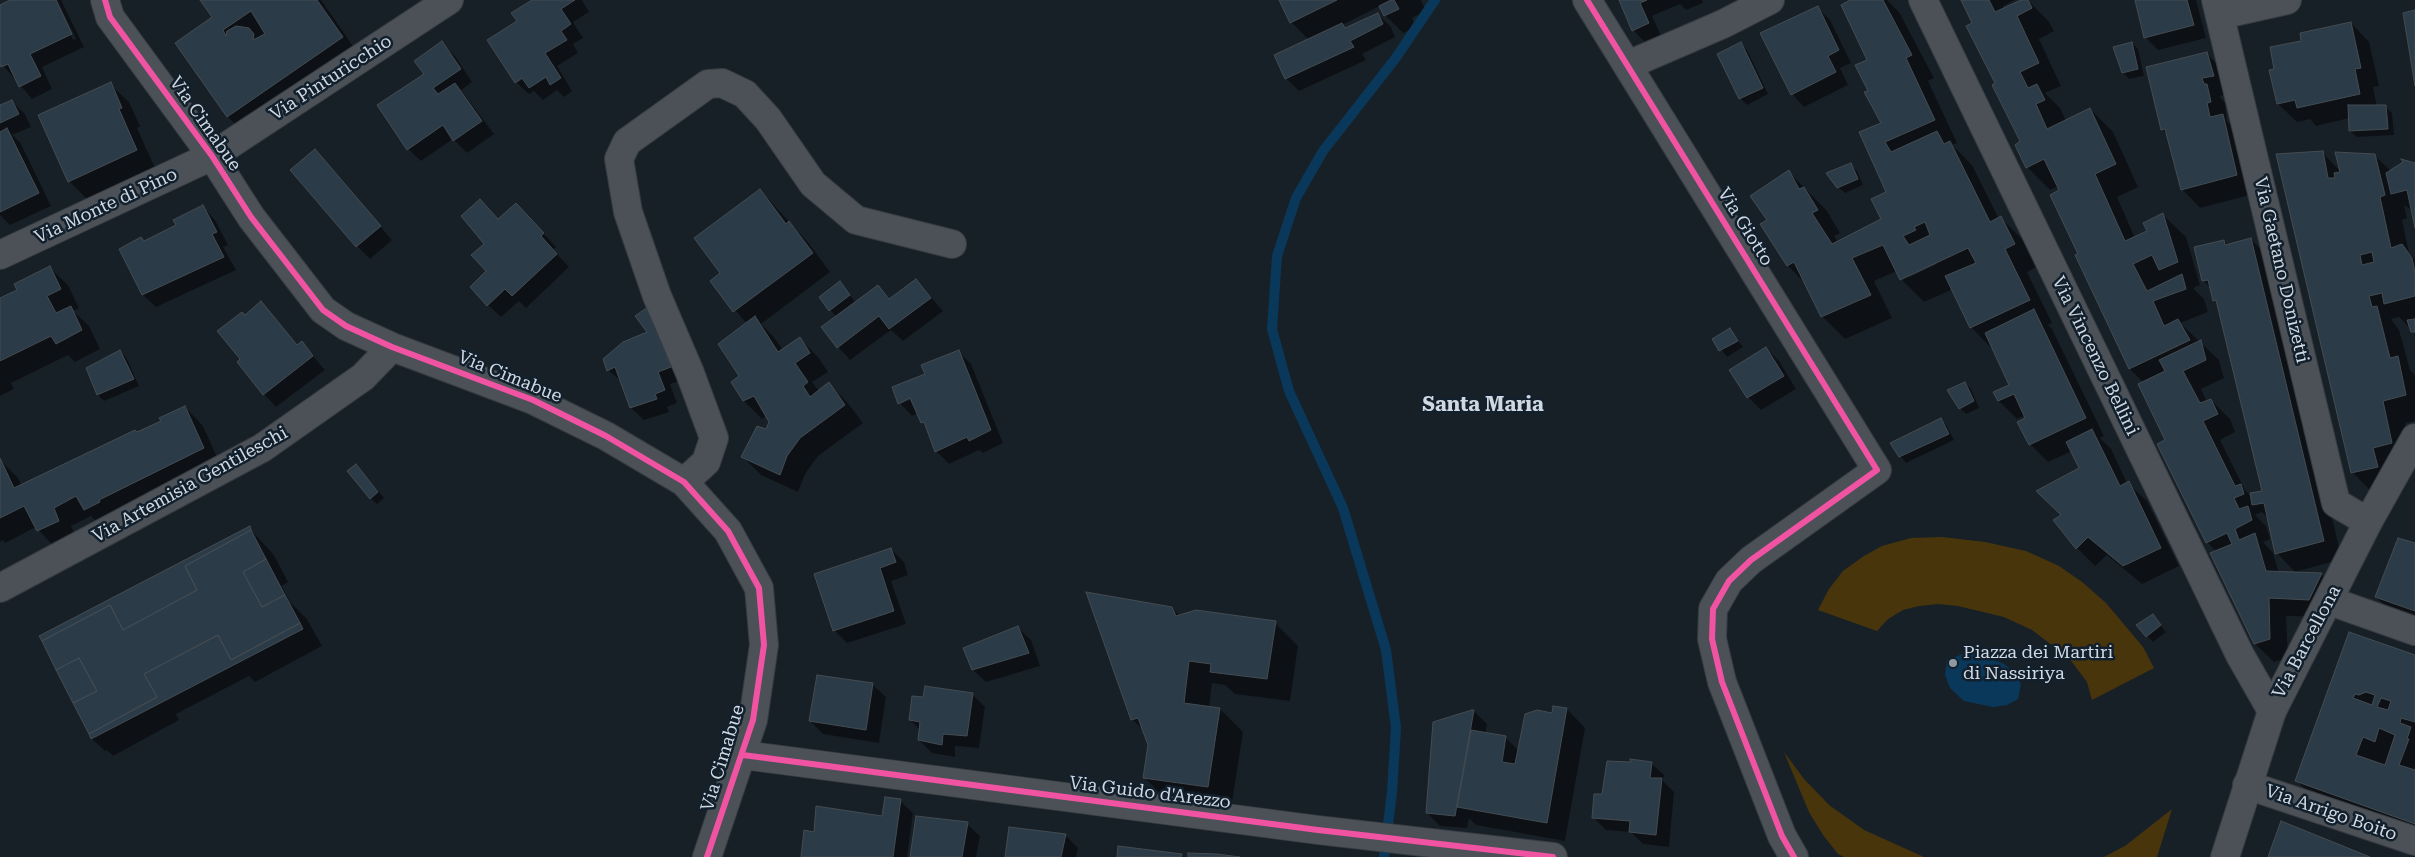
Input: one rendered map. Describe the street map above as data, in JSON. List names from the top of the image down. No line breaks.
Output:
{"streets":{"street":["Via Pinturicchio","Via Cimabue","Via Monte di Pino","Via Giotto","Via Gaetano Donizetti","Via Vincenzo Bellini","Via Artemisia Gentileschi","Via Barcellona","Via Guido d'Arezzo","Via Arrigo Boito"]},"crossings":[["Via Pinturicchio","Via Cimabue"],["Via Pinturicchio","Via Monte di Pino"],["Via Cimabue","Via Monte di Pino"],["Via Cimabue","Via Artemisia Gentileschi"],["Via Cimabue","Via Guido d'Arezzo"],["Via Gaetano Donizetti","Via Barcellona"],["Via Vincenzo Bellini","Via Barcellona"],["Via Barcellona","Via Arrigo Boito"]],"districts":["Santa Maria"],"places":["Piazza dei Martiri di Nassiriya"]}
